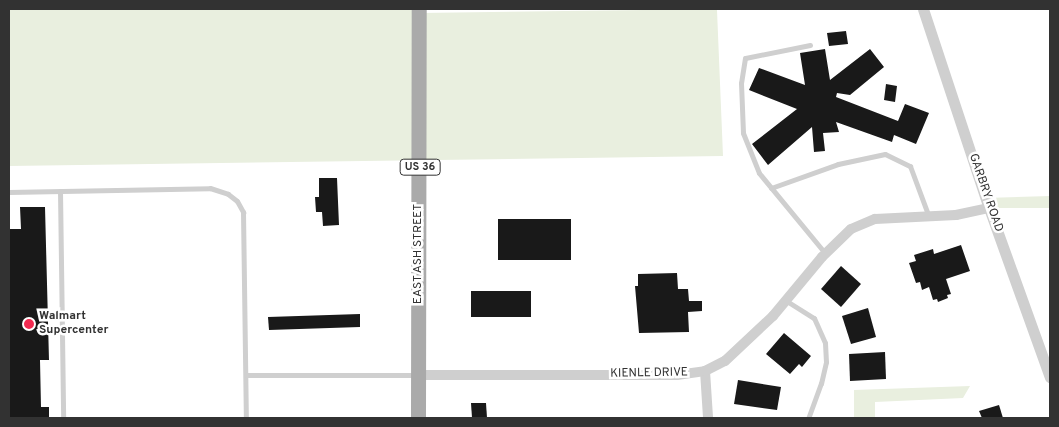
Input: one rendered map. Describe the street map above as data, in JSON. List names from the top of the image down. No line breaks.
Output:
{"streets":{"main road":["US 36","EAST ASH STREET"],"street":["GARBRY ROAD","KIENLE DRIVE"]},"crossings":[["GARBRY ROAD","KIENLE DRIVE"],["EAST ASH STREET","KIENLE DRIVE"]],"places":["Walmart Supercenter"]}
